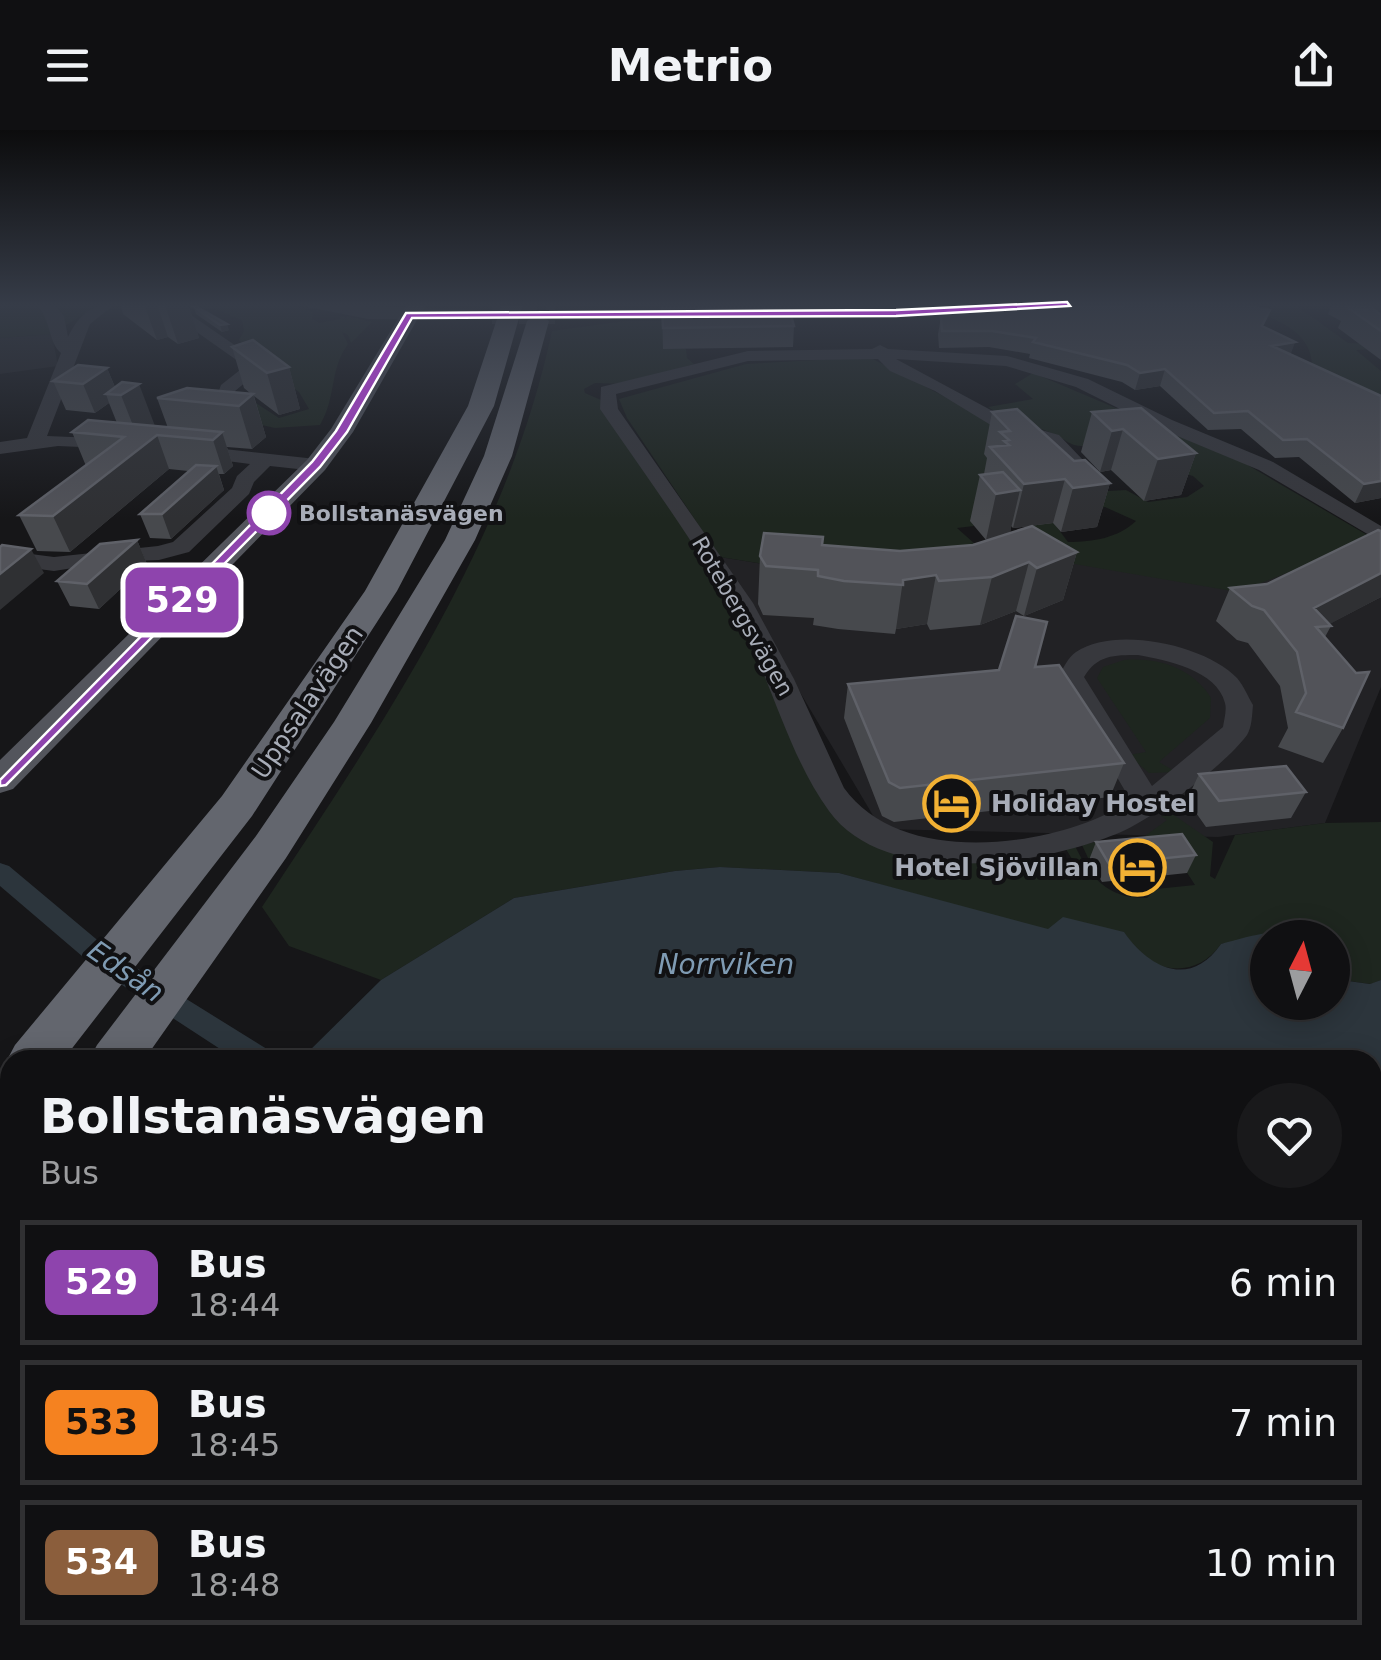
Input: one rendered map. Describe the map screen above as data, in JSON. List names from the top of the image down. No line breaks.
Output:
{"streets":{"highway":["Uppsalavägen"],"street":["Rotebergsvägen"]},"water":["Norrviken","Edsån"],"places":{"other":["Bollstanäsvägen"],"hotel":["Holiday Hostel","Hotel Sjövillan"]},"lines":["bus line 529"],"north":"top","page":{"header":"Metrio","on_map":"529","heading":["Bollstanäsvägen","Bus"],"list":[{"mark":"529","name":"Bus","note":"18:44","value":"6 min"},{"mark":"533","name":"Bus","note":"18:45","value":"7 min"},{"mark":"534","name":"Bus","note":"18:48","value":"10 min"}]}}
